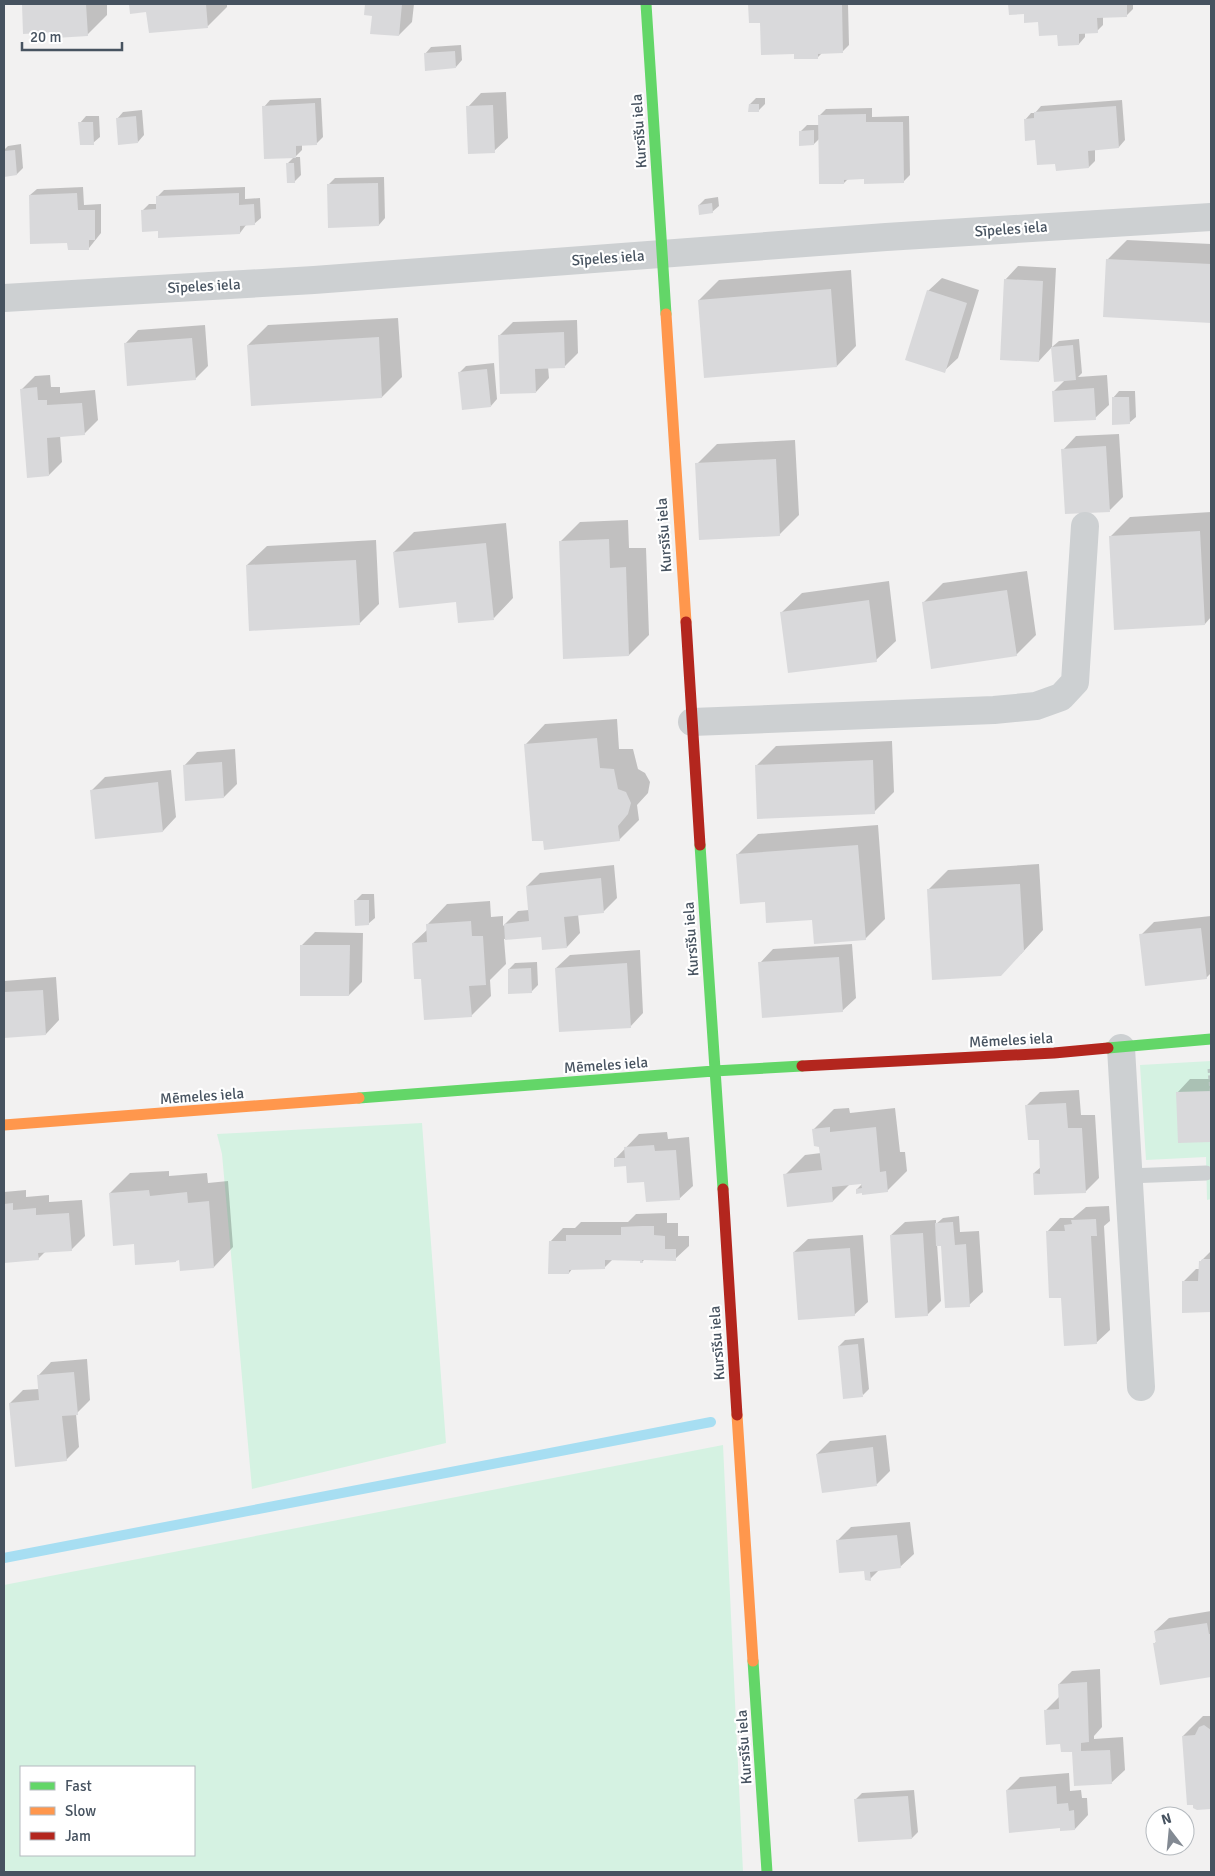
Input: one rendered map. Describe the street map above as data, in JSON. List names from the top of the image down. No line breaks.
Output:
{"streets":{"street":["Kursīšu iela","Sīpeles iela","Mēmeles iela"]},"crossings":[["Kursīšu iela","Sīpeles iela"],["Kursīšu iela","Mēmeles iela"]],"legend":["Fast","Slow","Jam"],"scale_bar":"20 m","north":"top"}
